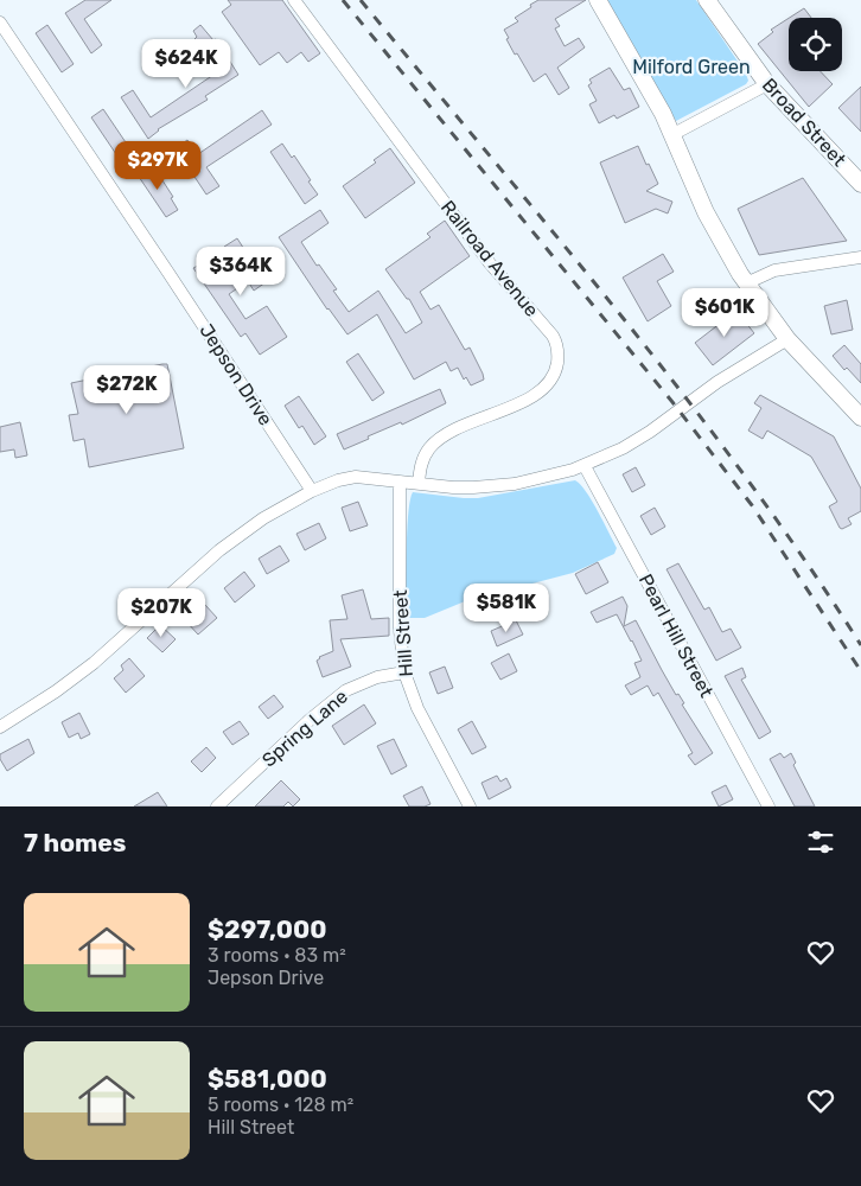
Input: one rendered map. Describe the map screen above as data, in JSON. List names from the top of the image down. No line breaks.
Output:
{"streets":{"main road":["Broad Street"],"street":["Railroad Avenue","Jepson Drive","Hill Street","Pearl Hill Street","Spring Lane"]},"crossings":[["Hill Street","Spring Lane"]],"parks":["Milford Green"],"page":{"price":["$624K","$297K","$364K","$601K","$272K","$581K","$207K"],"heading":"7 homes","list":[{"name":"$297,000","note":"3 rooms · 83 m² · Jepson Drive"},{"name":"$581,000","note":"5 rooms · 128 m² · Hill Street"}]}}
